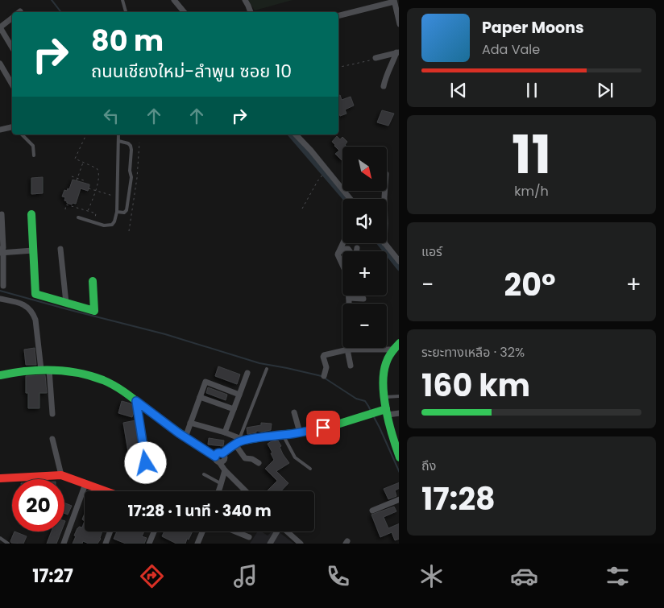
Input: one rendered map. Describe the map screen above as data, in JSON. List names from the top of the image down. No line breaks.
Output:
{"north":"bottom right","page":{"turn":["80 m","ถนนเชียงใหม่-ลำพูน ซอย 10"],"song":["Paper Moons","Ada Vale"],"tile":[["11","km/h"],"แอร์",["ระยะทางเหลือ · 32%","160 km"],["ถึง","17:28"]],"map_buttons":["+","−"],"heat":["−","20°","+"],"limit":"20","trip":"17:28 · 1 นาที · 340 m","tabs":"17:27"}}
